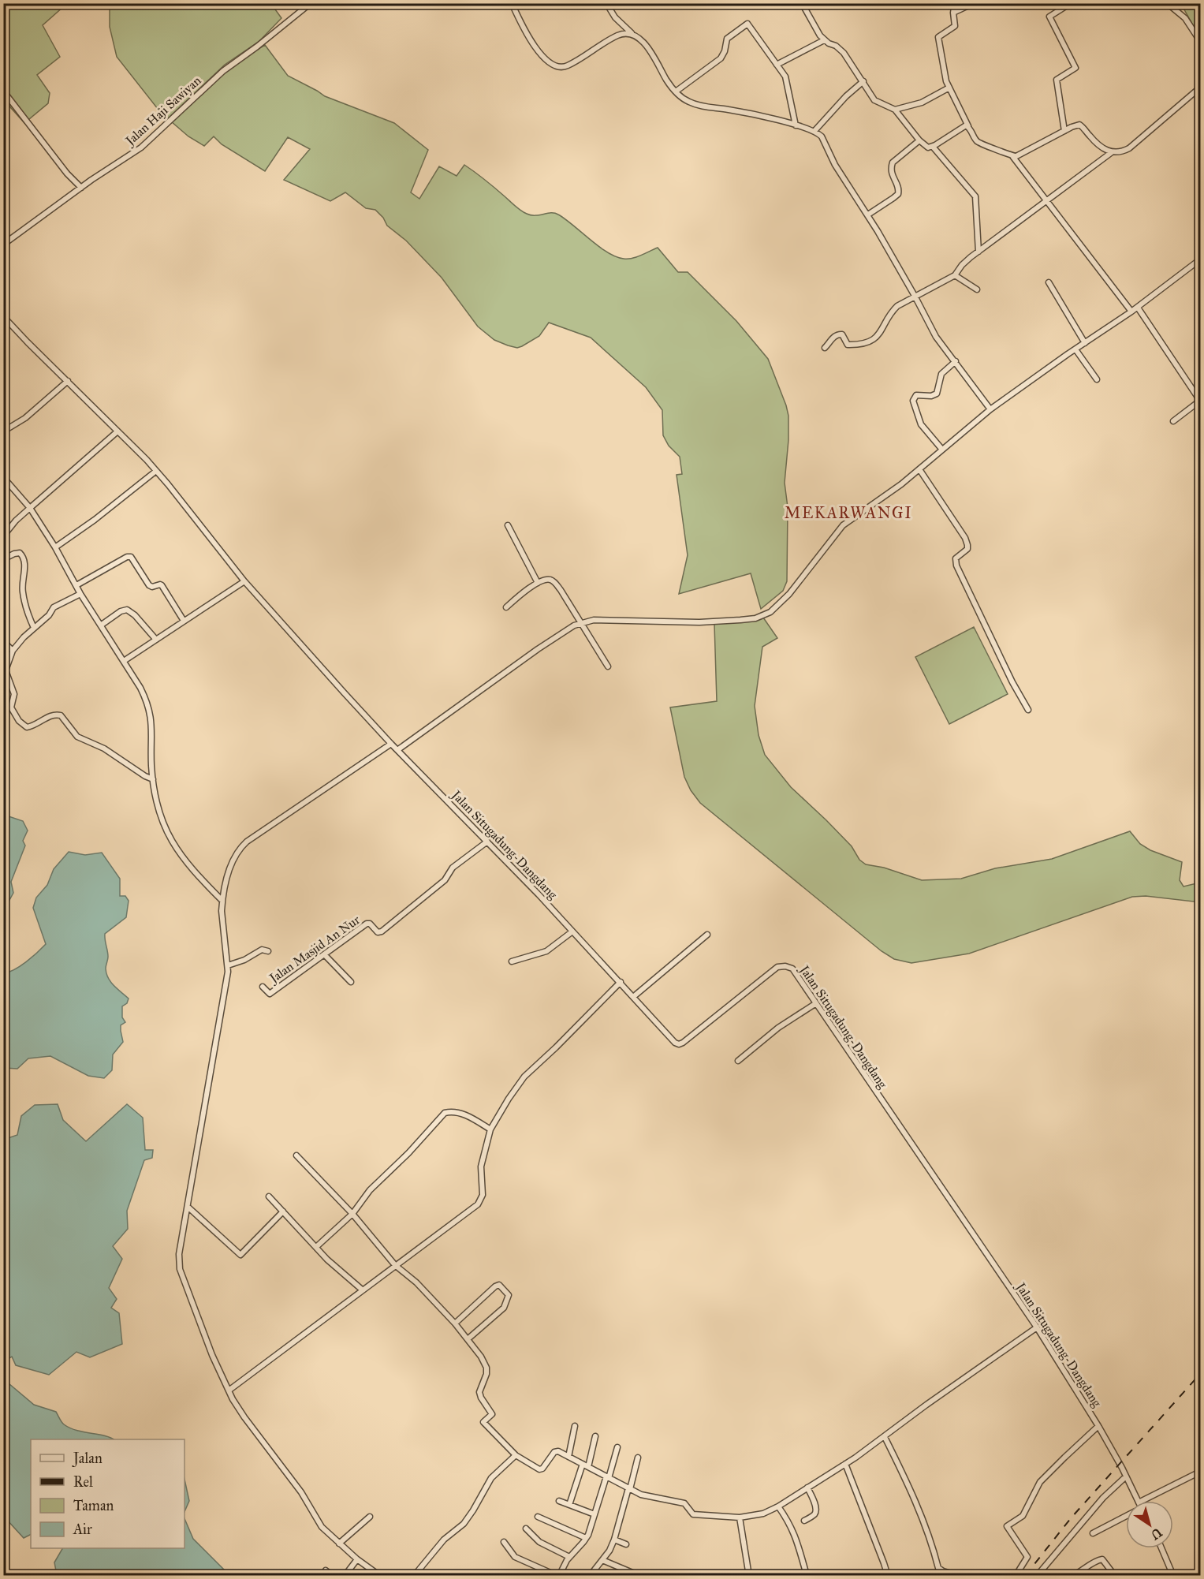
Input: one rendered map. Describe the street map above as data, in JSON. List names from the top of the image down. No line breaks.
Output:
{"streets":{"street":["Jalan Haji Sawiyan","Jalan Situgadung-Dangdang","Jalan Masjid An Nur"]},"crossings":[["Jalan Situgadung-Dangdang","Jalan Masjid An Nur"]],"districts":["MEKARWANGI"],"legend":["Jalan","Rel","Taman","Air"],"north":"bottom right"}
